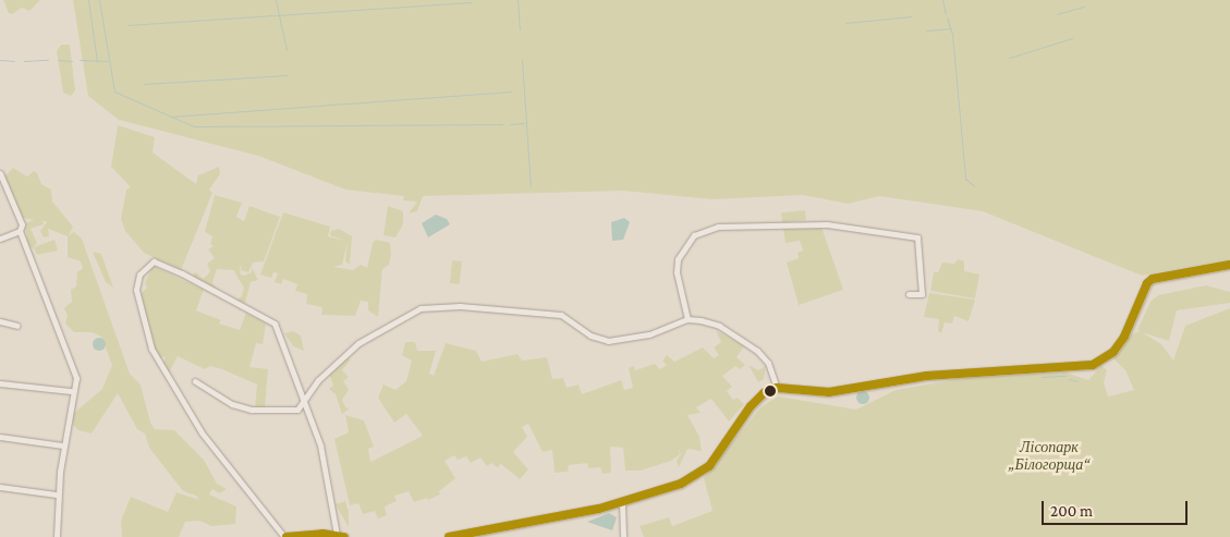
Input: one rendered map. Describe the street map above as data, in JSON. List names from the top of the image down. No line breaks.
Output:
{"parks":["Лісопарк „Білогорща“"],"scale_bar":"200 m"}
